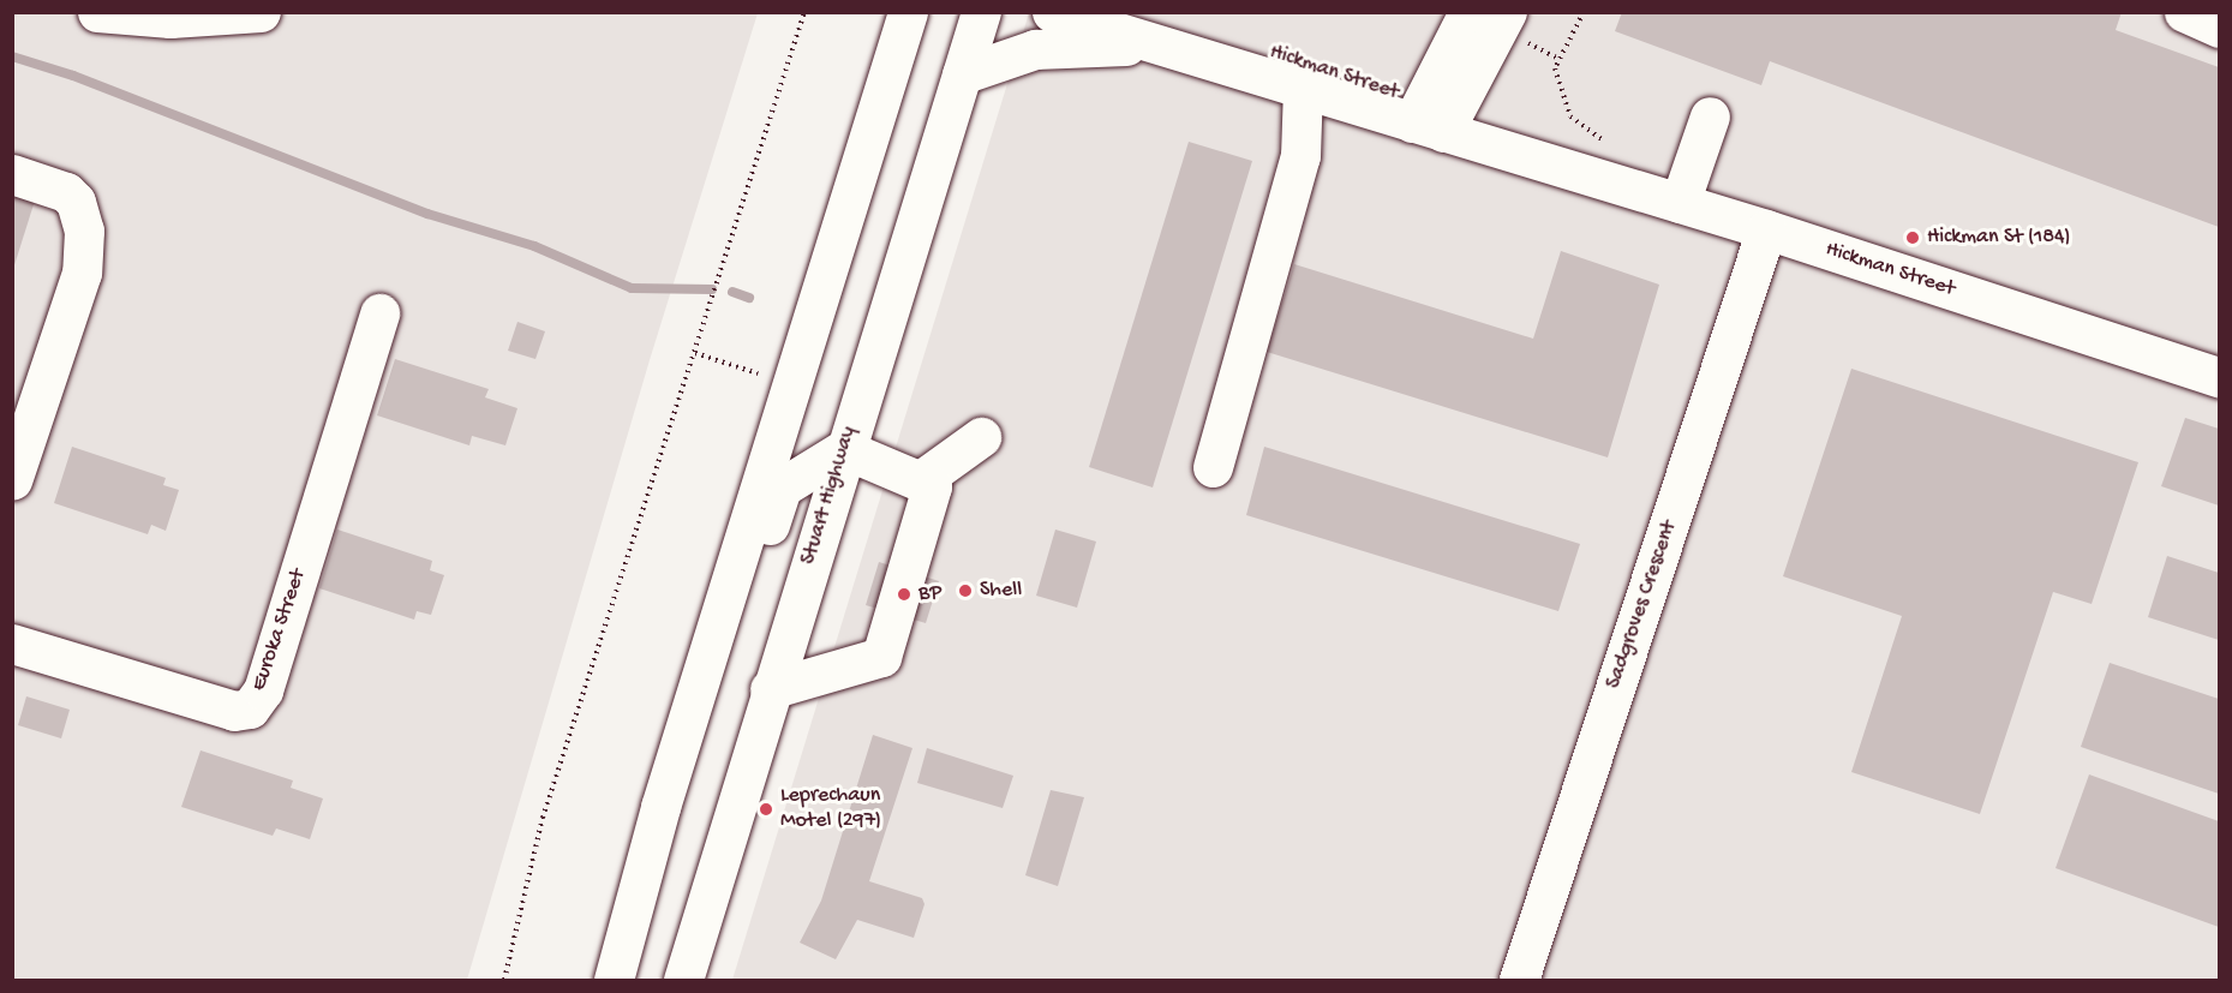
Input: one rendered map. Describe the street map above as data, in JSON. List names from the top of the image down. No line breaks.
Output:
{"streets":{"main road":["Hickman Street","Stuart Highway","Sadgroves Crescent","Euroka Street"]},"crossings":[["Hickman Street","Stuart Highway"],["Hickman Street","Sadgroves Crescent"]],"places":["Hickman St (184)","Shell","BP","Leprechaun Motel (297)"]}
